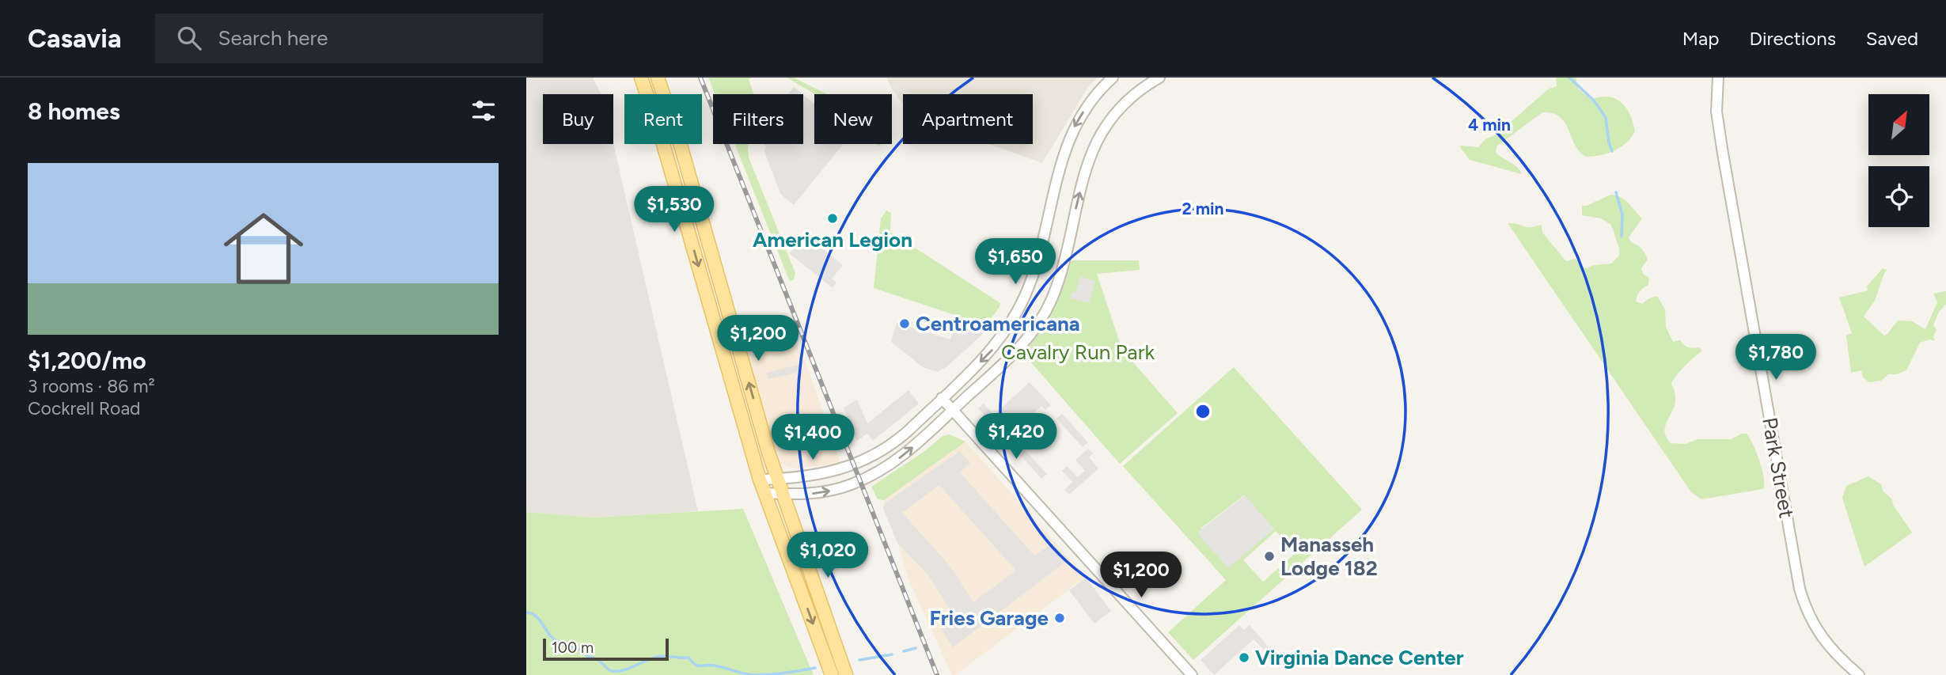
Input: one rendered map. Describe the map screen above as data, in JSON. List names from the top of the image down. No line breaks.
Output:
{"streets":{"street":["Park Street"]},"parks":["Cavalry Run Park"],"places":["American Legion","Centroamericana","Manasseh Lodge 182","Fries Garage","Virginia Dance Center"],"scale_bar":"100 m","north":"top right","page":{"header":"Casavia","search":"Search here","nav":["Map","Directions","Saved"],"heading":"8 homes","chip":["Buy","Rent","Filters","New","Apartment"],"list":[{"name":"$1,200/mo","note":"3 rooms · 86 m² · Cockrell Road"}],"price":["$1,530","$1,650","$1,200","$1,780","$1,420","$1,400","$1,020","$1,200"],"scale":"100 m"},"rings":["4 min","2 min"]}
